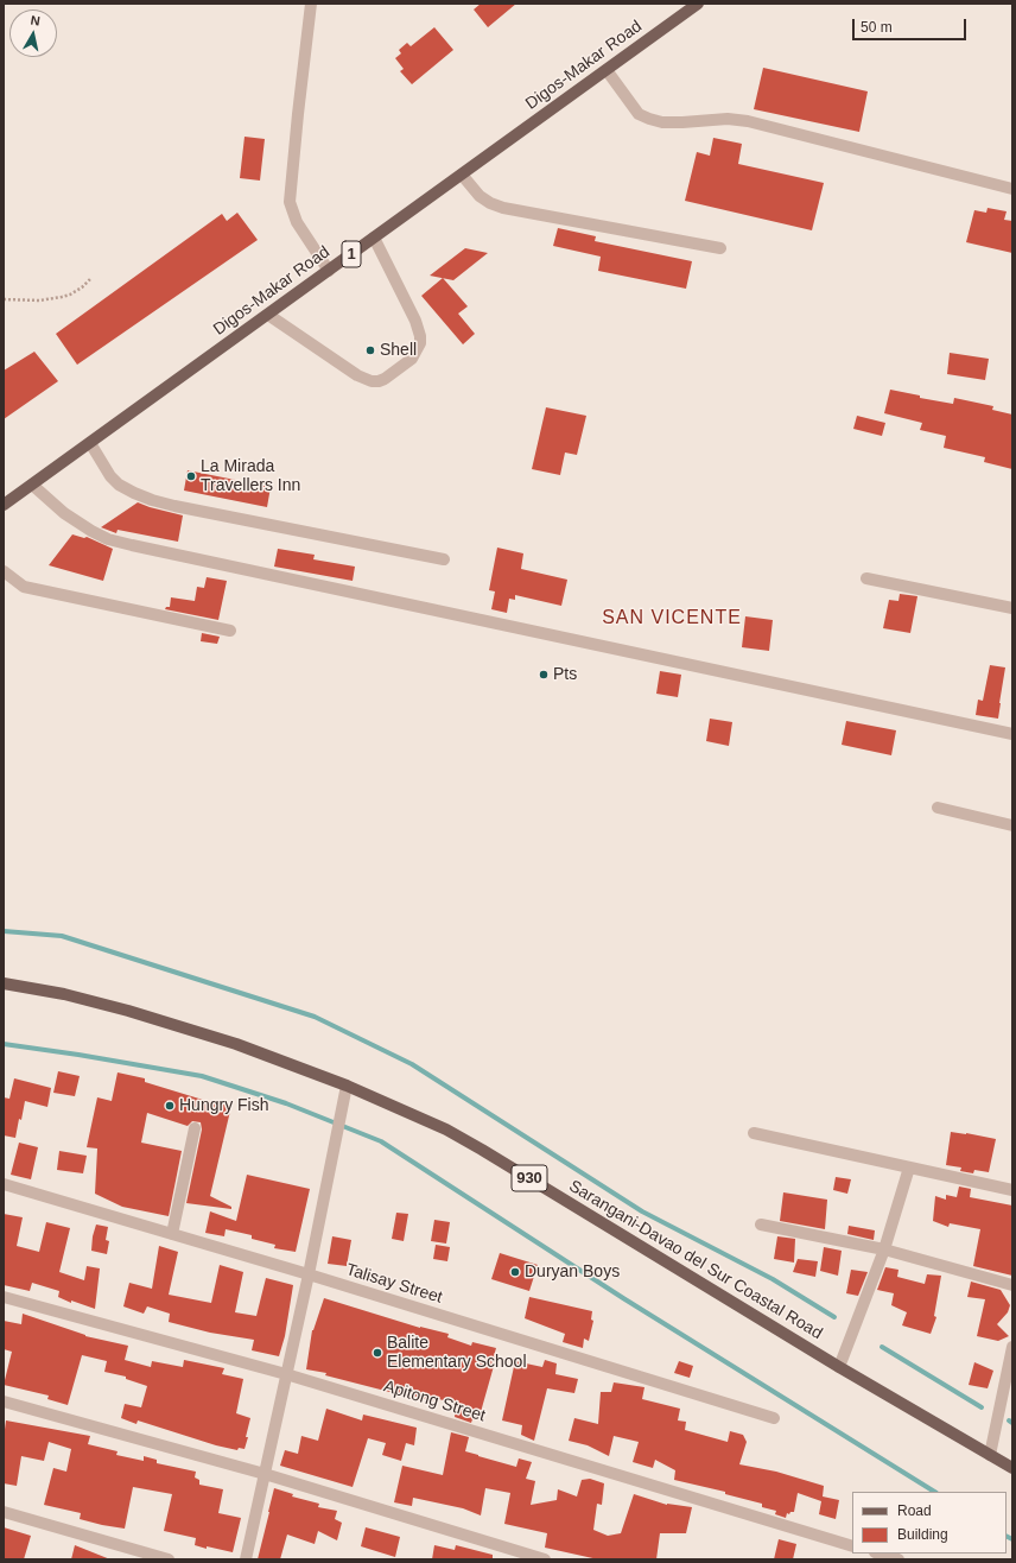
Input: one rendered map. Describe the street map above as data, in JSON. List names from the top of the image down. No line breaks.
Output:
{"streets":{"main road":["Digos-Makar Road","1","930","Sarangani-Davao del Sur Coastal Road"],"street":["Talisay Street","Apitong Street"]},"districts":["SAN VICENTE"],"places":["Shell","La Mirada Travellers Inn","Pts","Hungry Fish","Duryan Boys","Balite Elementary School"],"legend":["Road","Building"],"scale_bar":"50 m","north":"top"}
